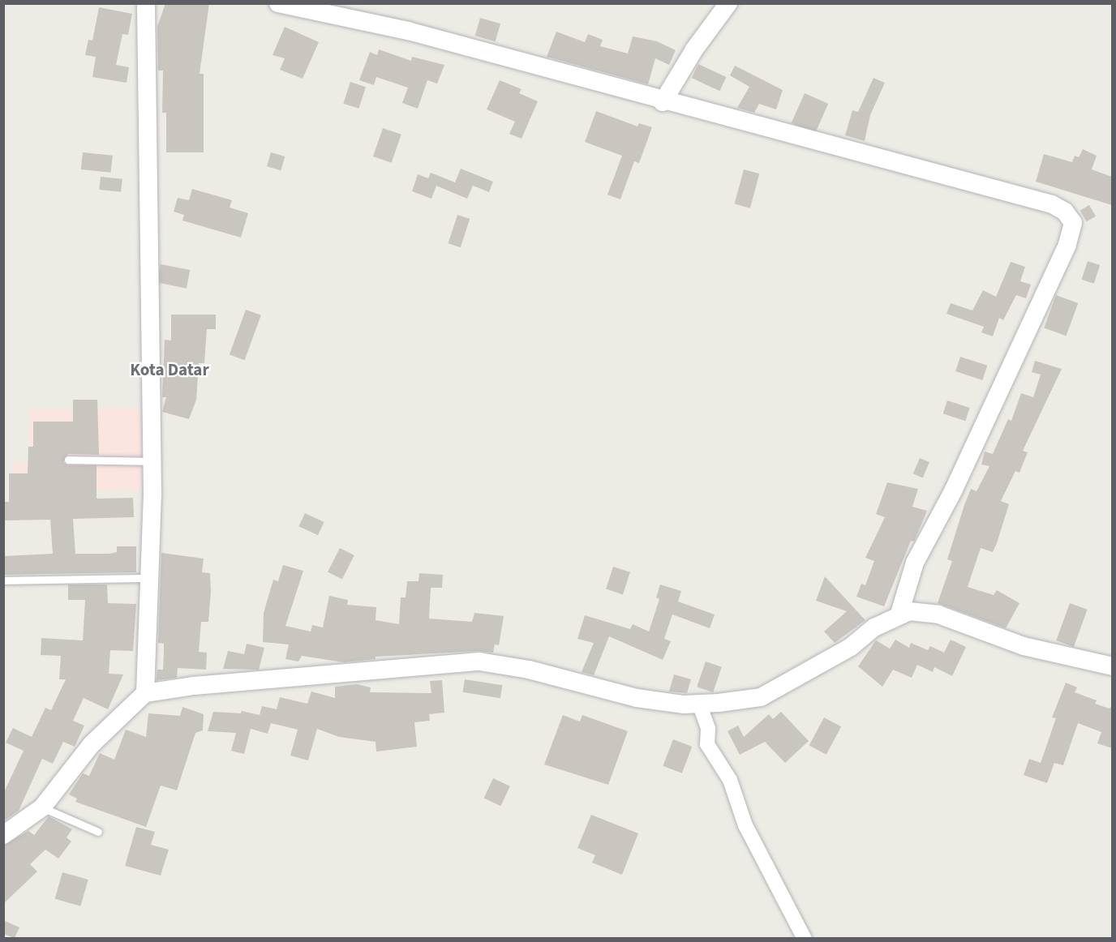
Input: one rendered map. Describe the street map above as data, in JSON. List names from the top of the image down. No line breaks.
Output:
{"districts":["Kota Datar"]}
